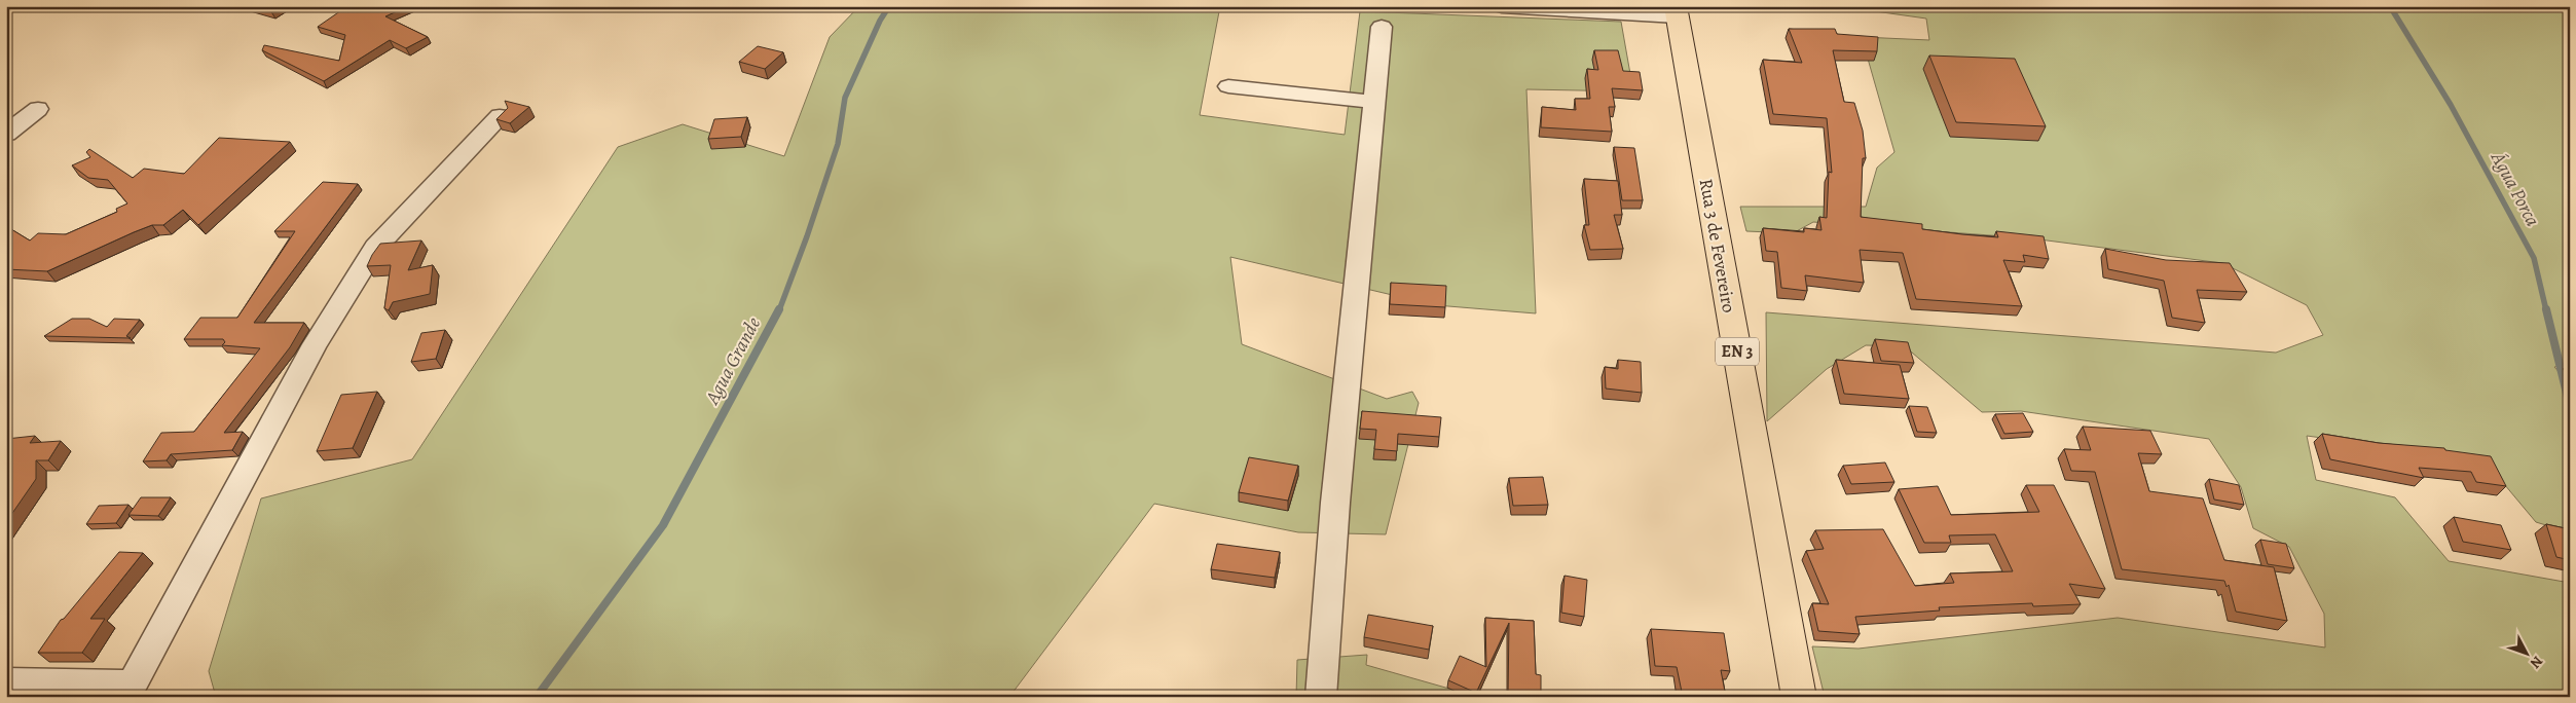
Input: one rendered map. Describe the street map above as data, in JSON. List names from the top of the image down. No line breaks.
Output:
{"streets":{"main road":["Rua 3 de Fevereiro","EN 3"]},"water":["Água Porca","Agua Grande"],"north":"bottom right"}
